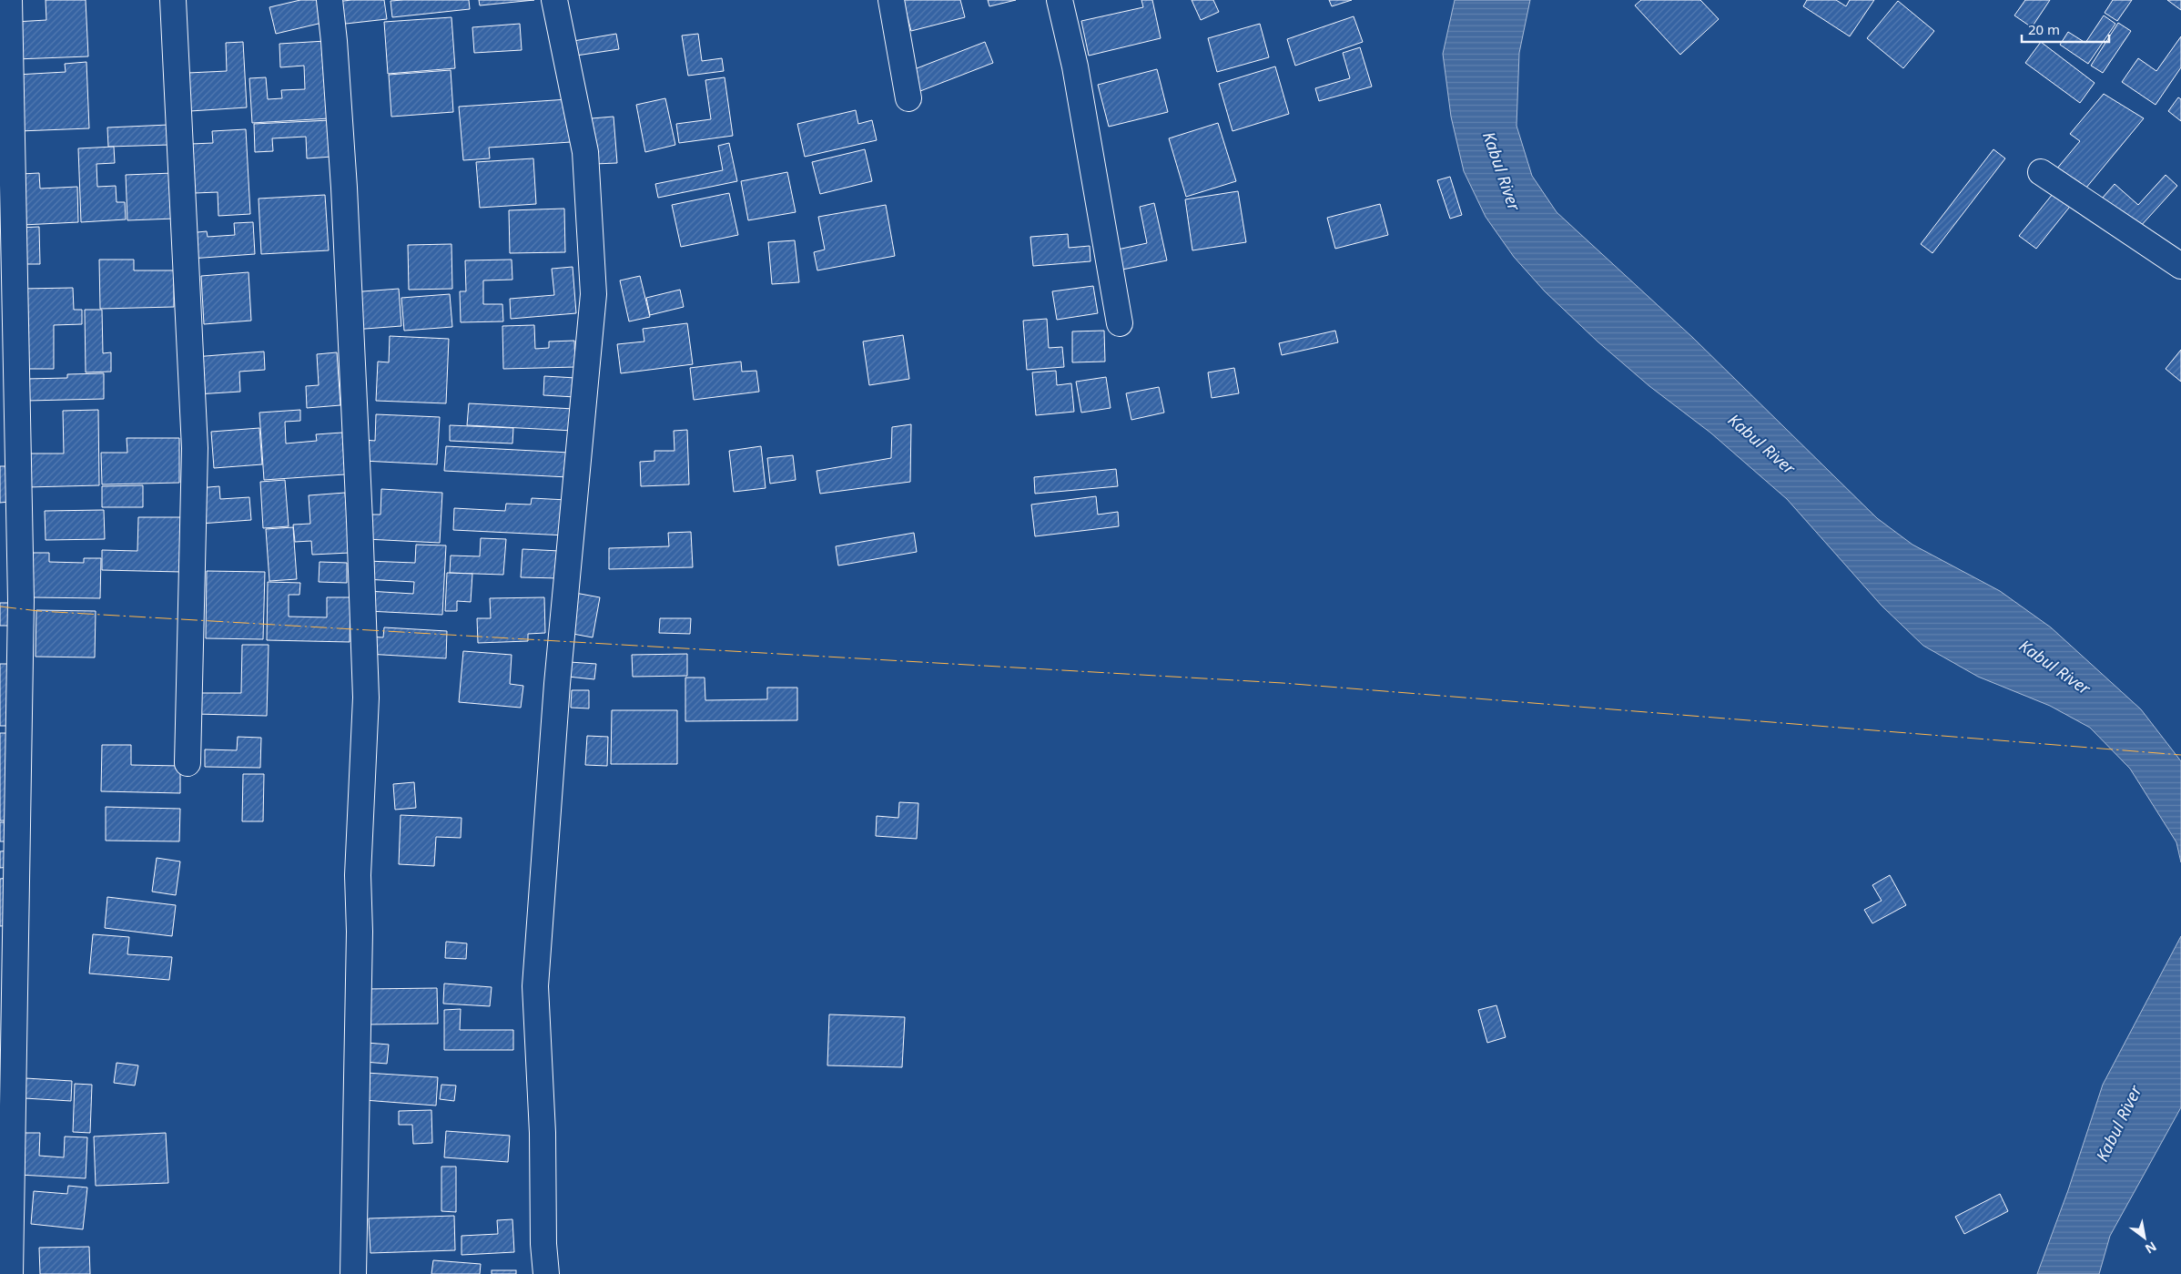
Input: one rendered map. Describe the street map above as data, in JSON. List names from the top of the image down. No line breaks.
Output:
{"water":["Kabul River"],"scale_bar":"20 m","north":"bottom right"}
